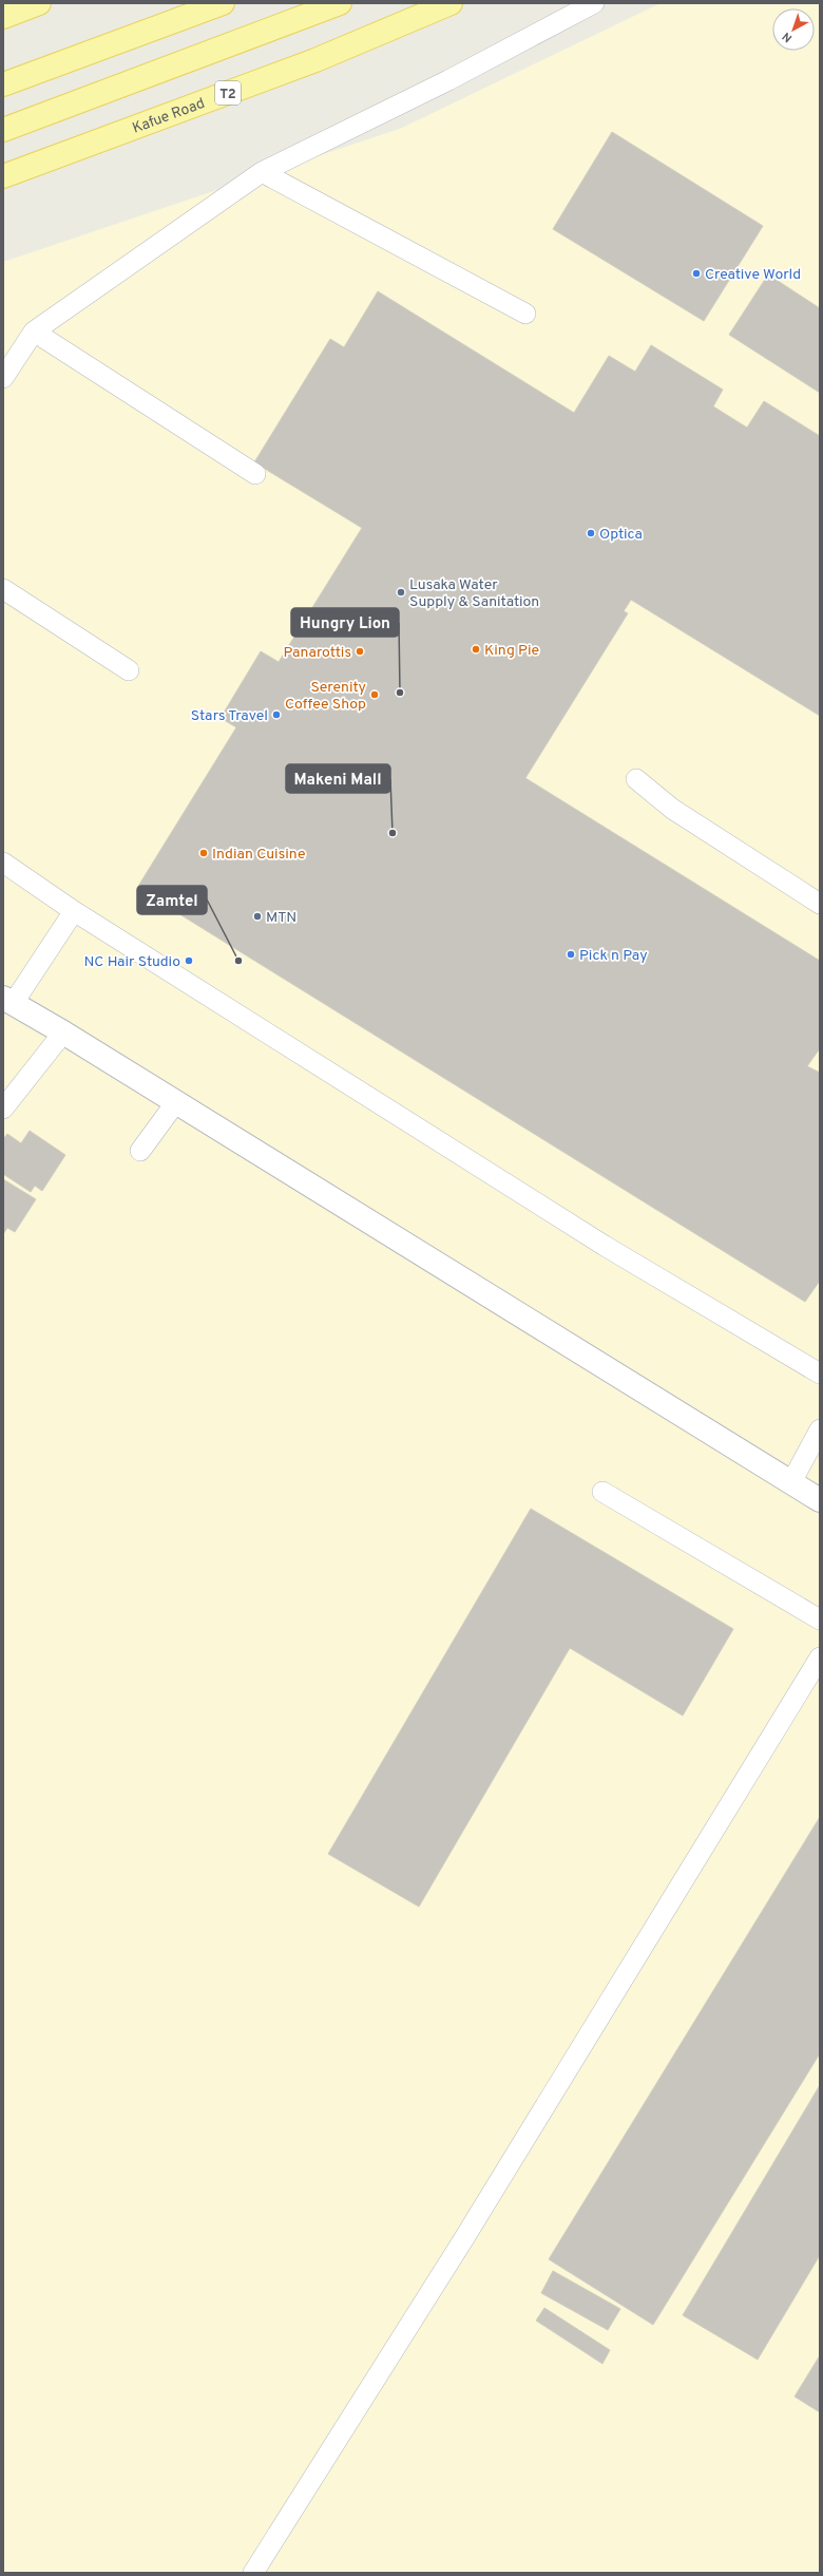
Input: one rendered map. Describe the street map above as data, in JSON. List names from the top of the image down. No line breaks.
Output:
{"streets":{"main road":["T2","Kafue Road"]},"places":["Creative World","Optica","Lusaka Water Supply & Sanitation","King Pie","Panarottis","Hungry Lion","Serenity Coffee Shop","Stars Travel","Makeni Mall","Indian Cuisine","MTN","Pick n Pay","NC Hair Studio","Zamtel"],"north":"bottom left"}
